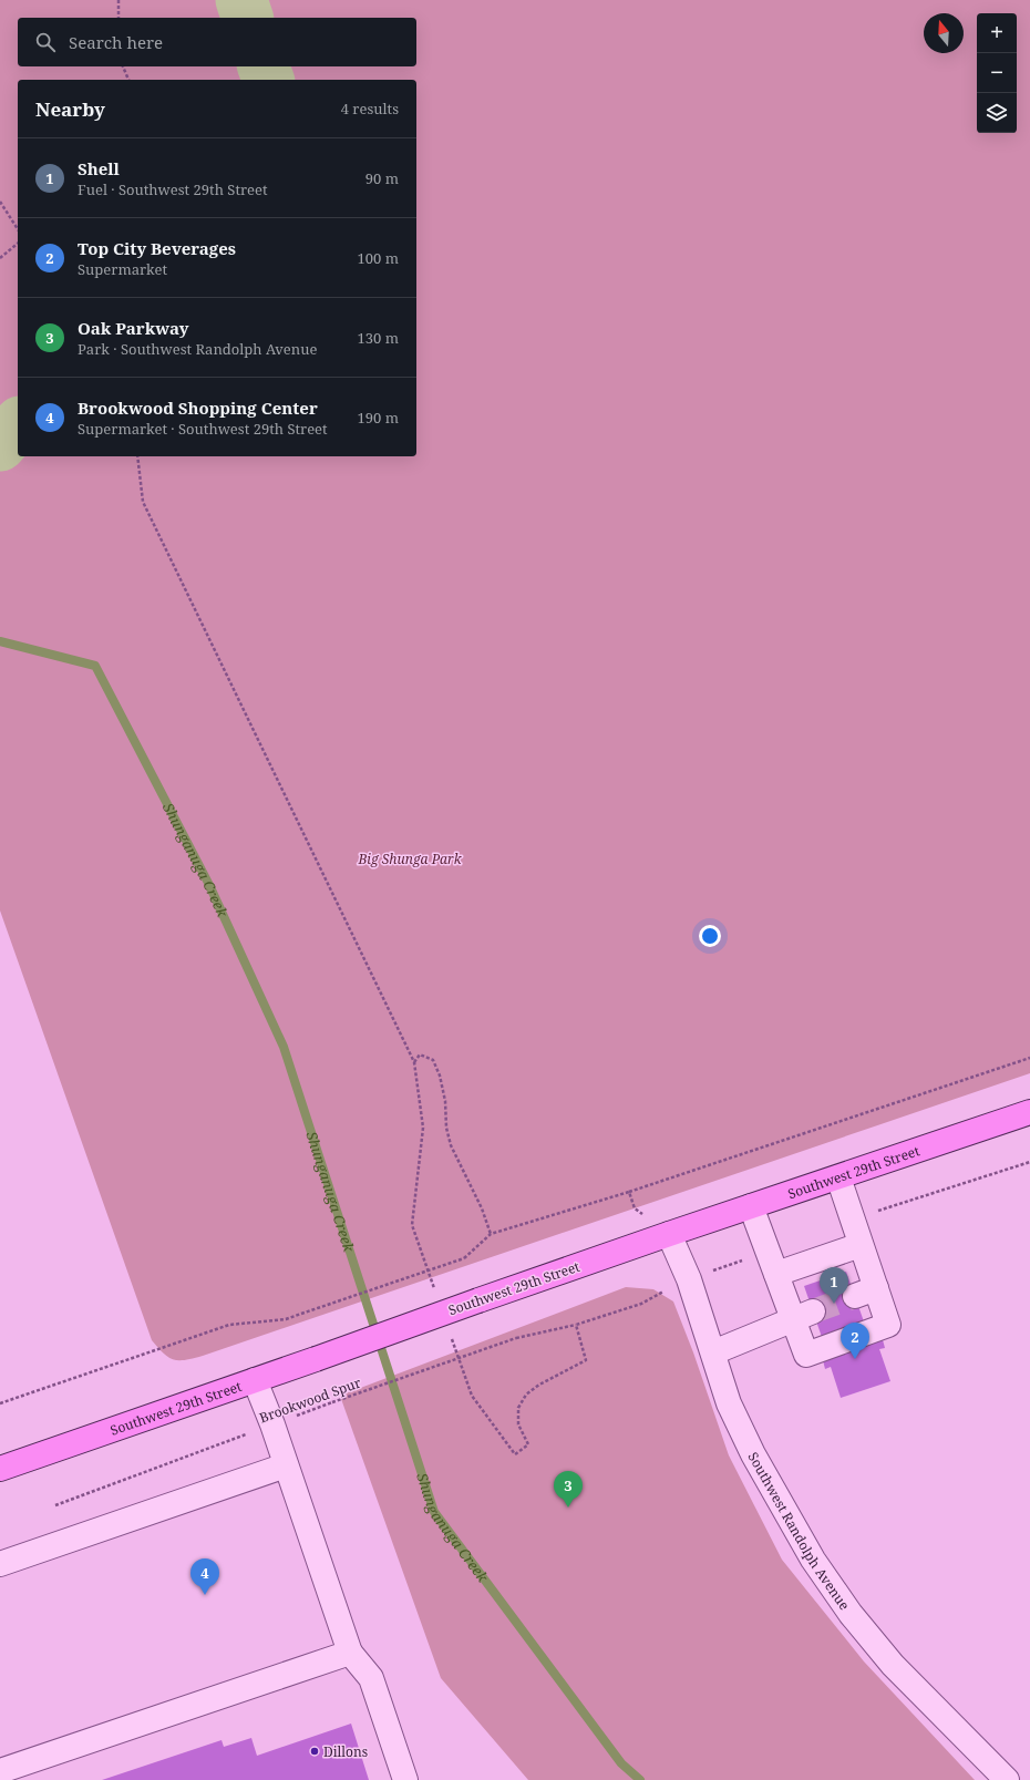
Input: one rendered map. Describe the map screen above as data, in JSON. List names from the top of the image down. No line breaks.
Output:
{"streets":{"main road":["Southwest 29th Street"],"street":["Southwest Randolph Avenue"],"path":["Brookwood Spur"]},"crossings":[["Southwest 29th Street","Southwest Randolph Avenue"]],"water":["Shunganuga Creek"],"parks":["Big Shunga Park"],"places":["Dillons"],"north":"top","page":{"map_buttons":["+","−"],"search":"Search here","heading":["Nearby","4 results"],"list":[{"mark":"1","name":"Shell","note":"Fuel · Southwest 29th Street","value":"90 m"},{"mark":"2","name":"Top City Beverages","note":"Supermarket","value":"100 m"},{"mark":"3","name":"Oak Parkway","note":"Park · Southwest Randolph Avenue","value":"130 m"},{"mark":"4","name":"Brookwood Shopping Center","note":"Supermarket · Southwest 29th Street","value":"190 m"}],"pins":["1","2","3","4"]}}
